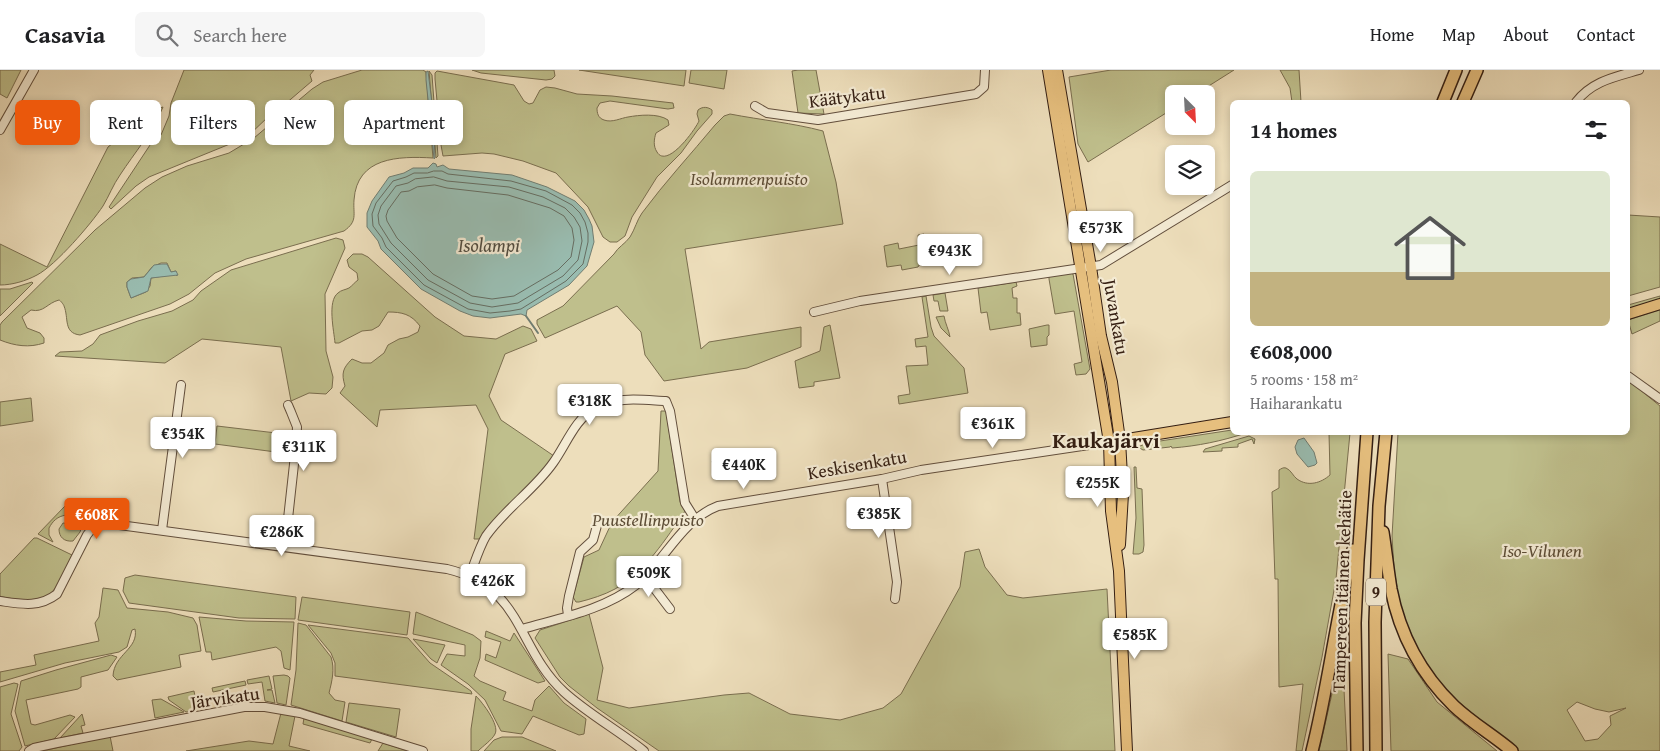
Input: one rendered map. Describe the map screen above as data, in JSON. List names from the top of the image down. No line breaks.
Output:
{"streets":{"highway":["Tampereen itäinen kehätie","9"],"main road":["Juvankatu","Keskisenkatu"],"street":["Käätykatu","Järvikatu"]},"crossings":[["Juvankatu","Keskisenkatu"]],"districts":["Kaukajärvi"],"water":["Isolampi"],"parks":["Isolammenpuisto","Puustellinpuisto","Iso-Vilunen"],"north":"bottom right","page":{"header":"Casavia","search":"Search here","nav":["Home","Map","About","Contact"],"chip":["Buy","Rent","Filters","New","Apartment"],"heading":"14 homes","list":[{"name":"€608,000","note":"5 rooms · 158 m² · Haiharankatu"}],"price":["€573K","€943K","€318K","€361K","€354K","€311K","€440K","€255K","€385K","€608K","€286K","€509K","€426K","€585K"]}}
